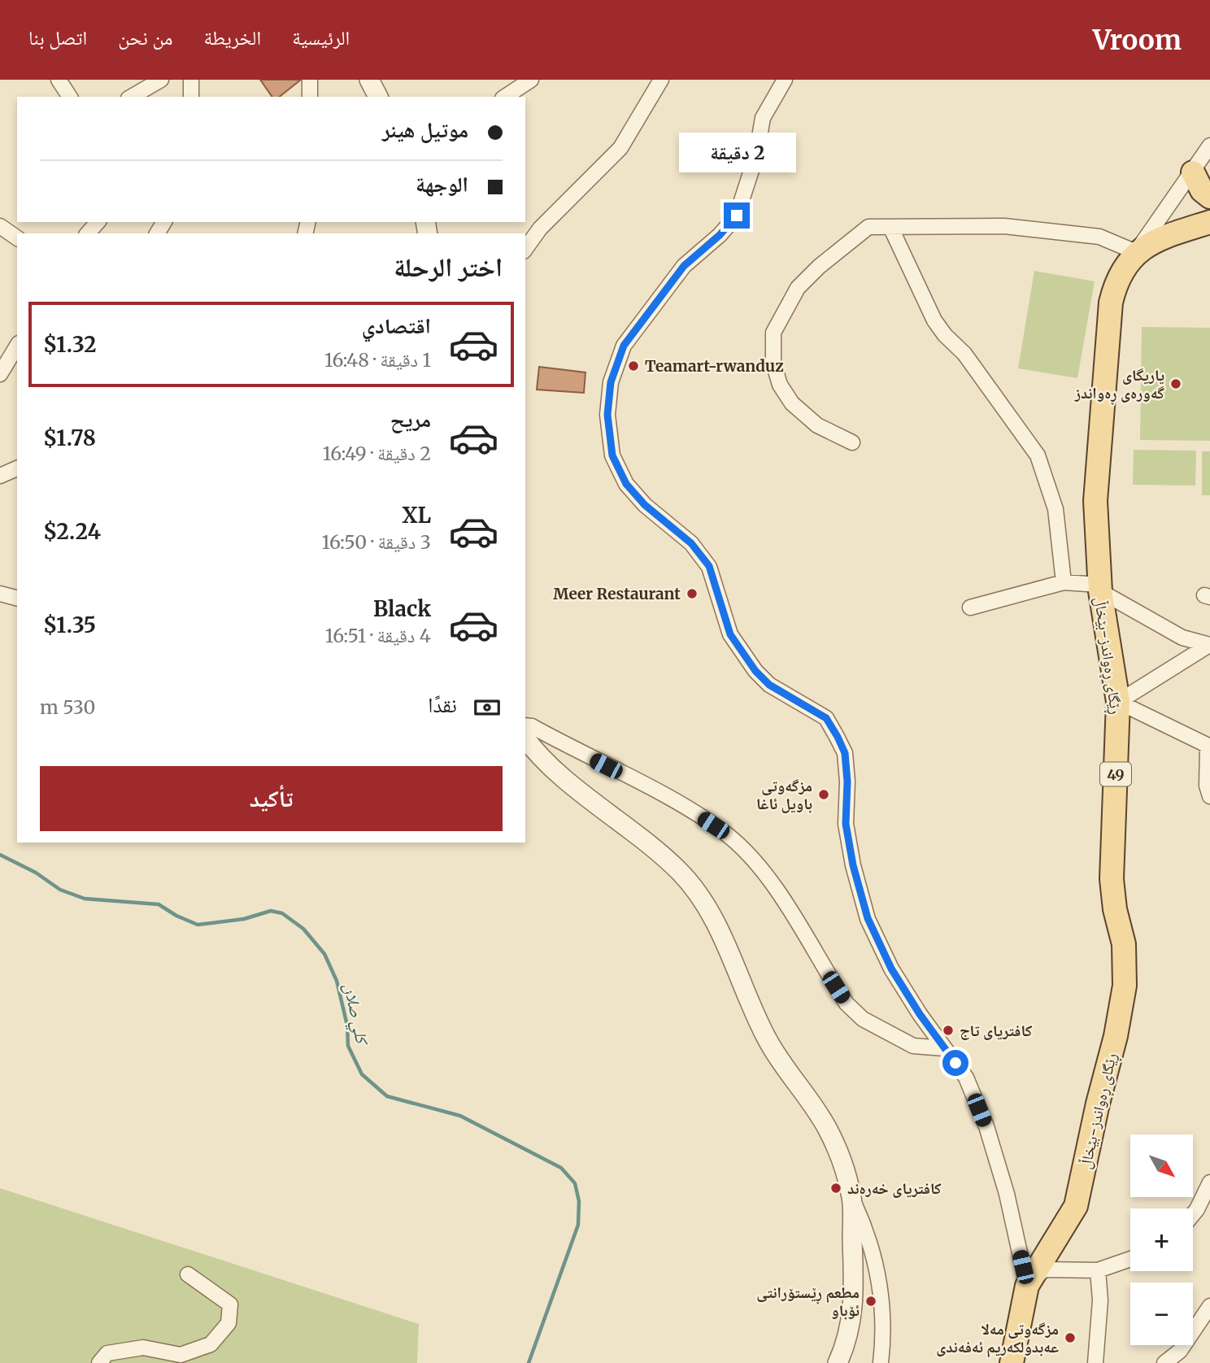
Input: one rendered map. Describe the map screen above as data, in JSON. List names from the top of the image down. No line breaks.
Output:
{"streets":{"main road":["ڕێگای ڕەواندز-بێخاڵ","49"]},"water":["كلي صلان"],"places":["Teamart-rwanduz","یاریگای گەورەی ڕەواندز","Meer Restaurant","مزگەوتی باویل ئاغا","کافتریای تاج","کافتریای خەرەند","مطعم ڕێستۆرانتی ئۆباو","مزگەوتی مەلا عەبدولکەریم ئەفەندی"],"north":"bottom right","page":{"header":"Vroom","nav":["الرئيسية","الخريطة","من نحن","اتصل بنا"],"banner":["موتيل هينر","الوجهة"],"bubble":"2 دقيقة","heading":"اختر الرحلة","list":[{"name":"اقتصادي","note":"1 دقيقة · 16:48","value":"$1.32"},{"name":"مريح","note":"2 دقيقة · 16:49","value":"$1.78"},{"name":"XL","note":"3 دقيقة · 16:50","value":"$2.24"},{"name":"Black","note":"4 دقيقة · 16:51","value":"$1.35"}],"pay":["نقدًا","530 m"],"buttons":"تأكيد","map_buttons":["+","−"]}}
